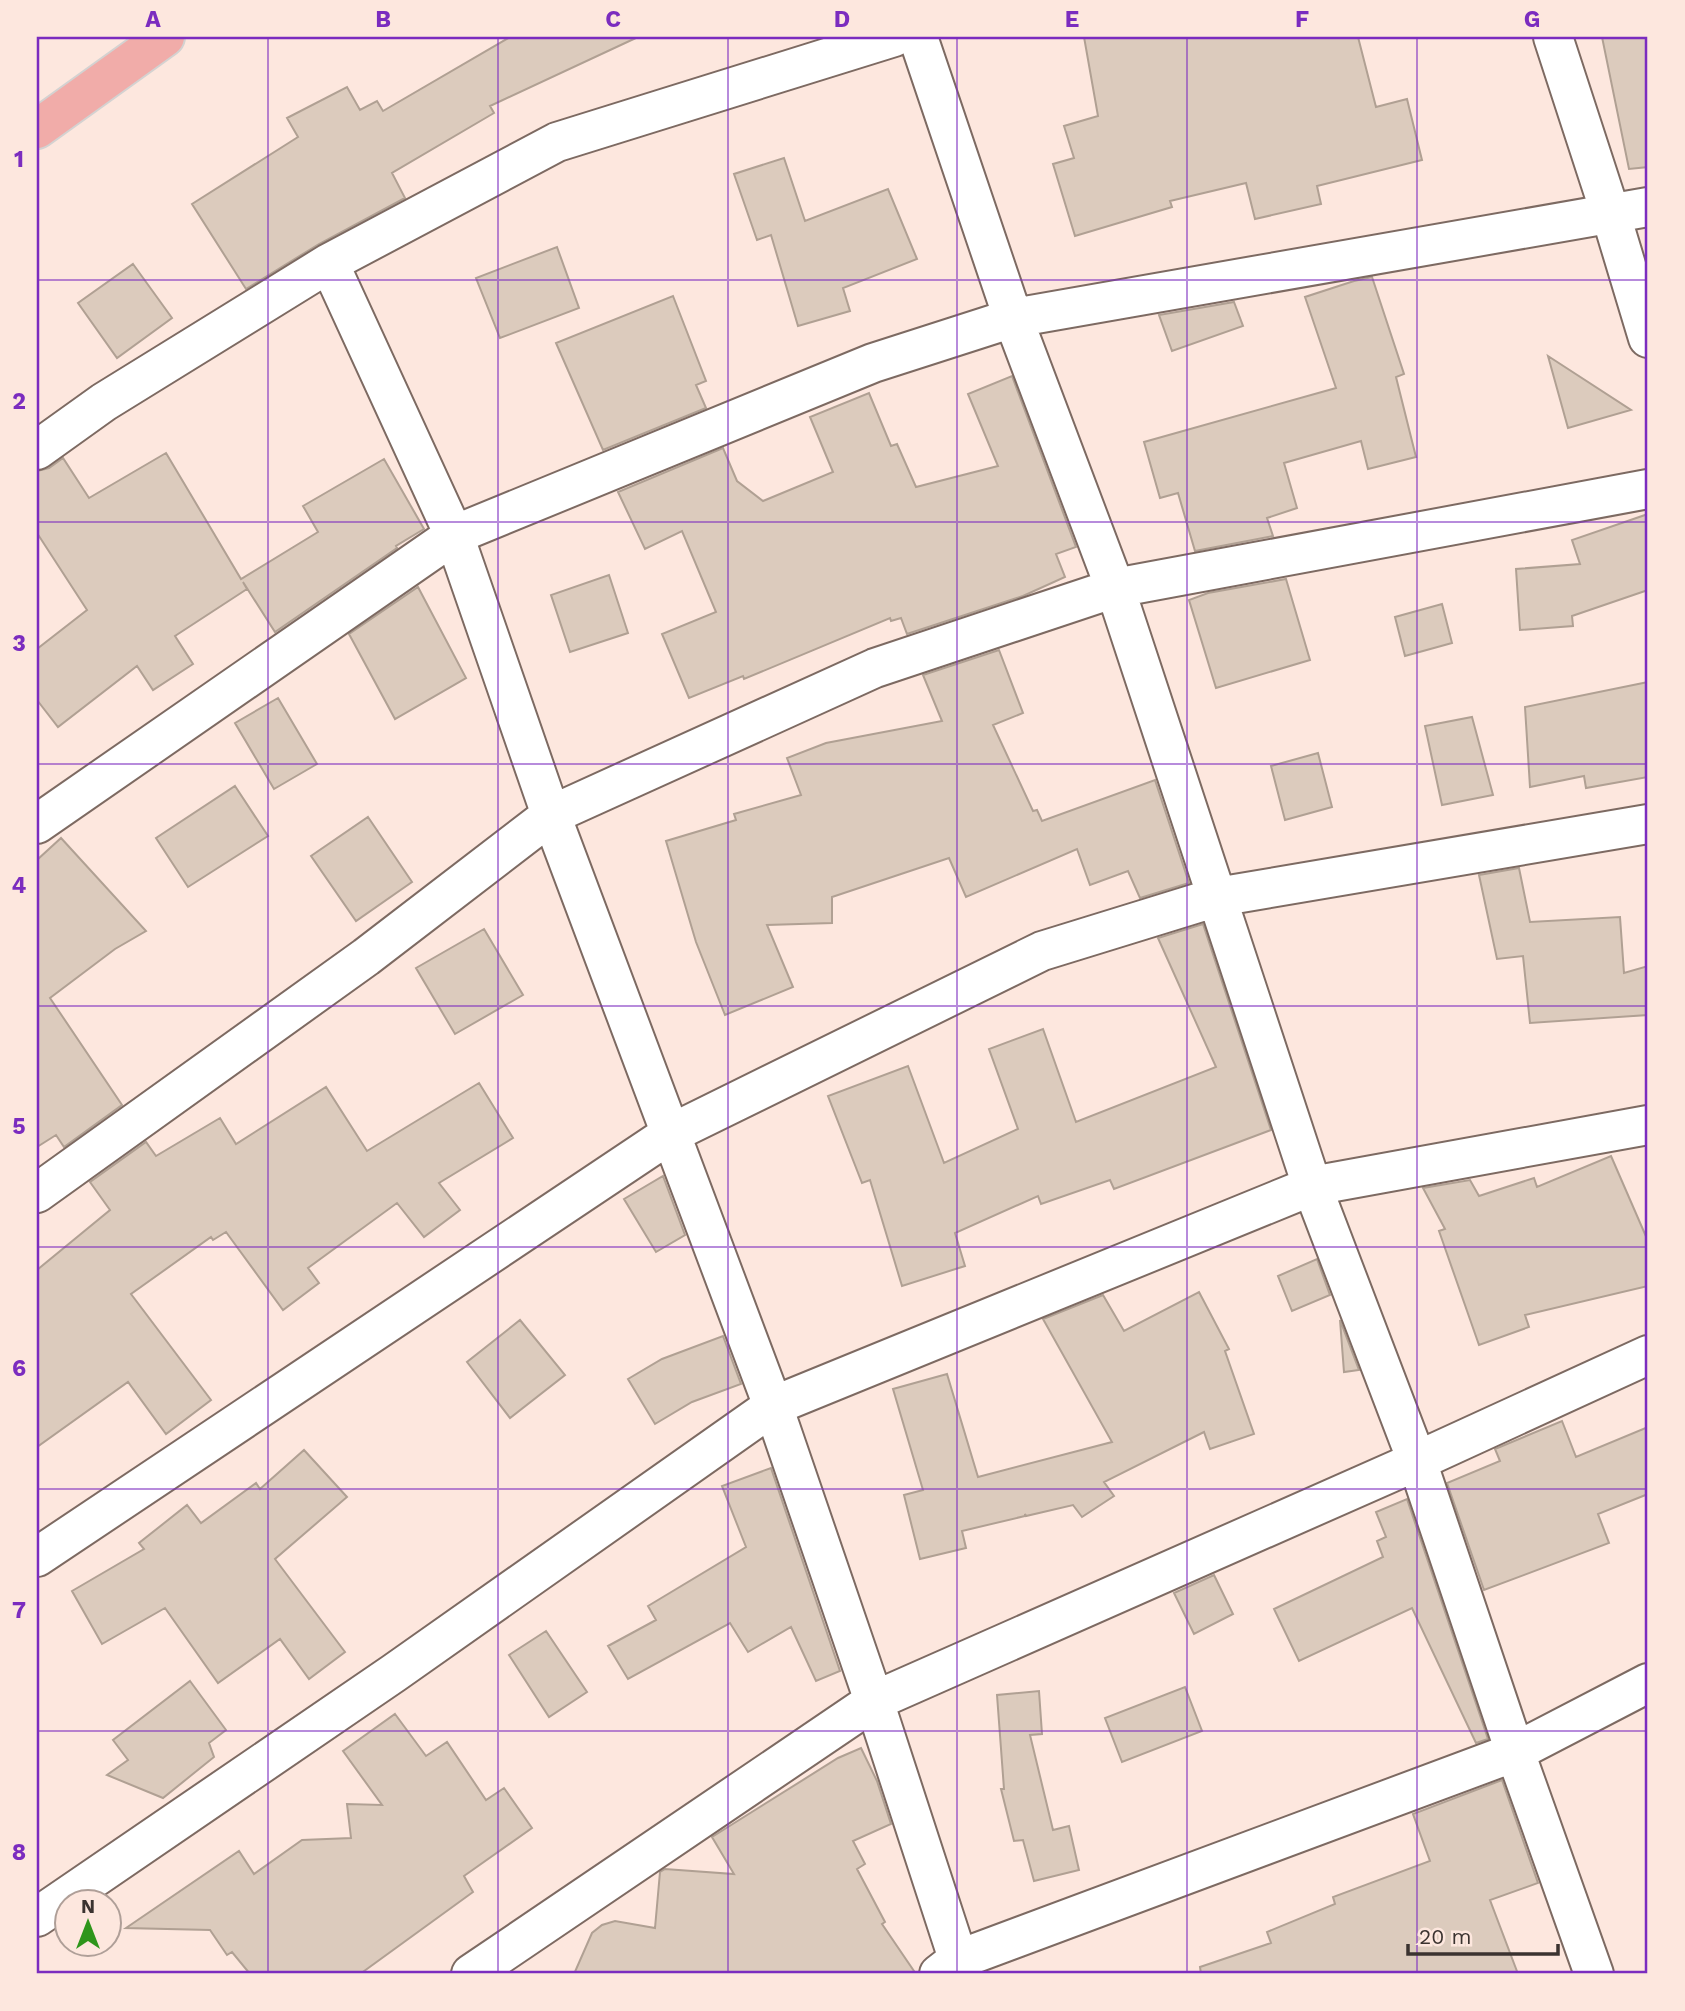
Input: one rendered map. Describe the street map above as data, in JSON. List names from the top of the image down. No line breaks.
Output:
{"scale_bar":"20 m","north":"top","grid":{"columns":["A","B","C","D","E","F","G"],"rows":["1","2","3","4","5","6","7","8"]}}
